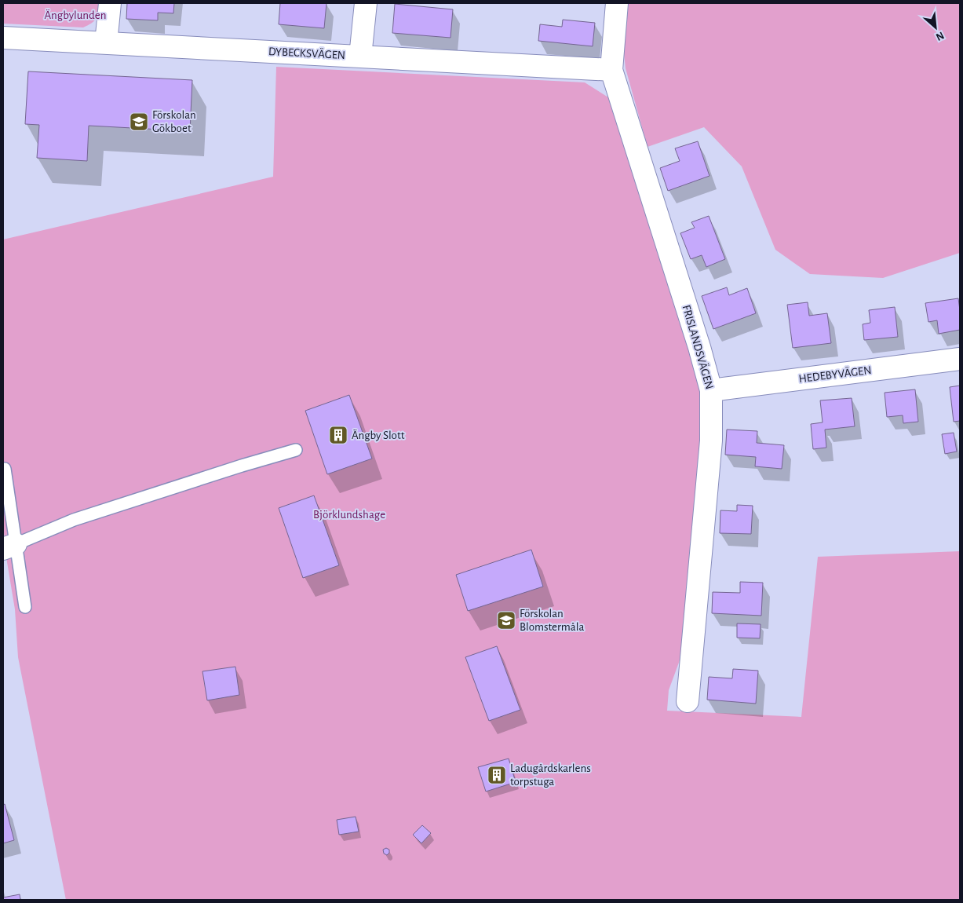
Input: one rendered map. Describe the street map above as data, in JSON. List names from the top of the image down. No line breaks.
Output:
{"streets":{"street":["DYBECKSVÄGEN","FRISLANDSVÄGEN","HEDEBYVÄGEN"]},"crossings":[["DYBECKSVÄGEN","FRISLANDSVÄGEN"],["FRISLANDSVÄGEN","HEDEBYVÄGEN"]],"parks":["Ängbylunden","Björklundshage"],"places":{"school or university":["Förskolan Gökboet","Förskolan Blomstermåla"],"building":["Ängby Slott","Ladugårdskarlens torpstuga"]},"north":"bottom right"}
